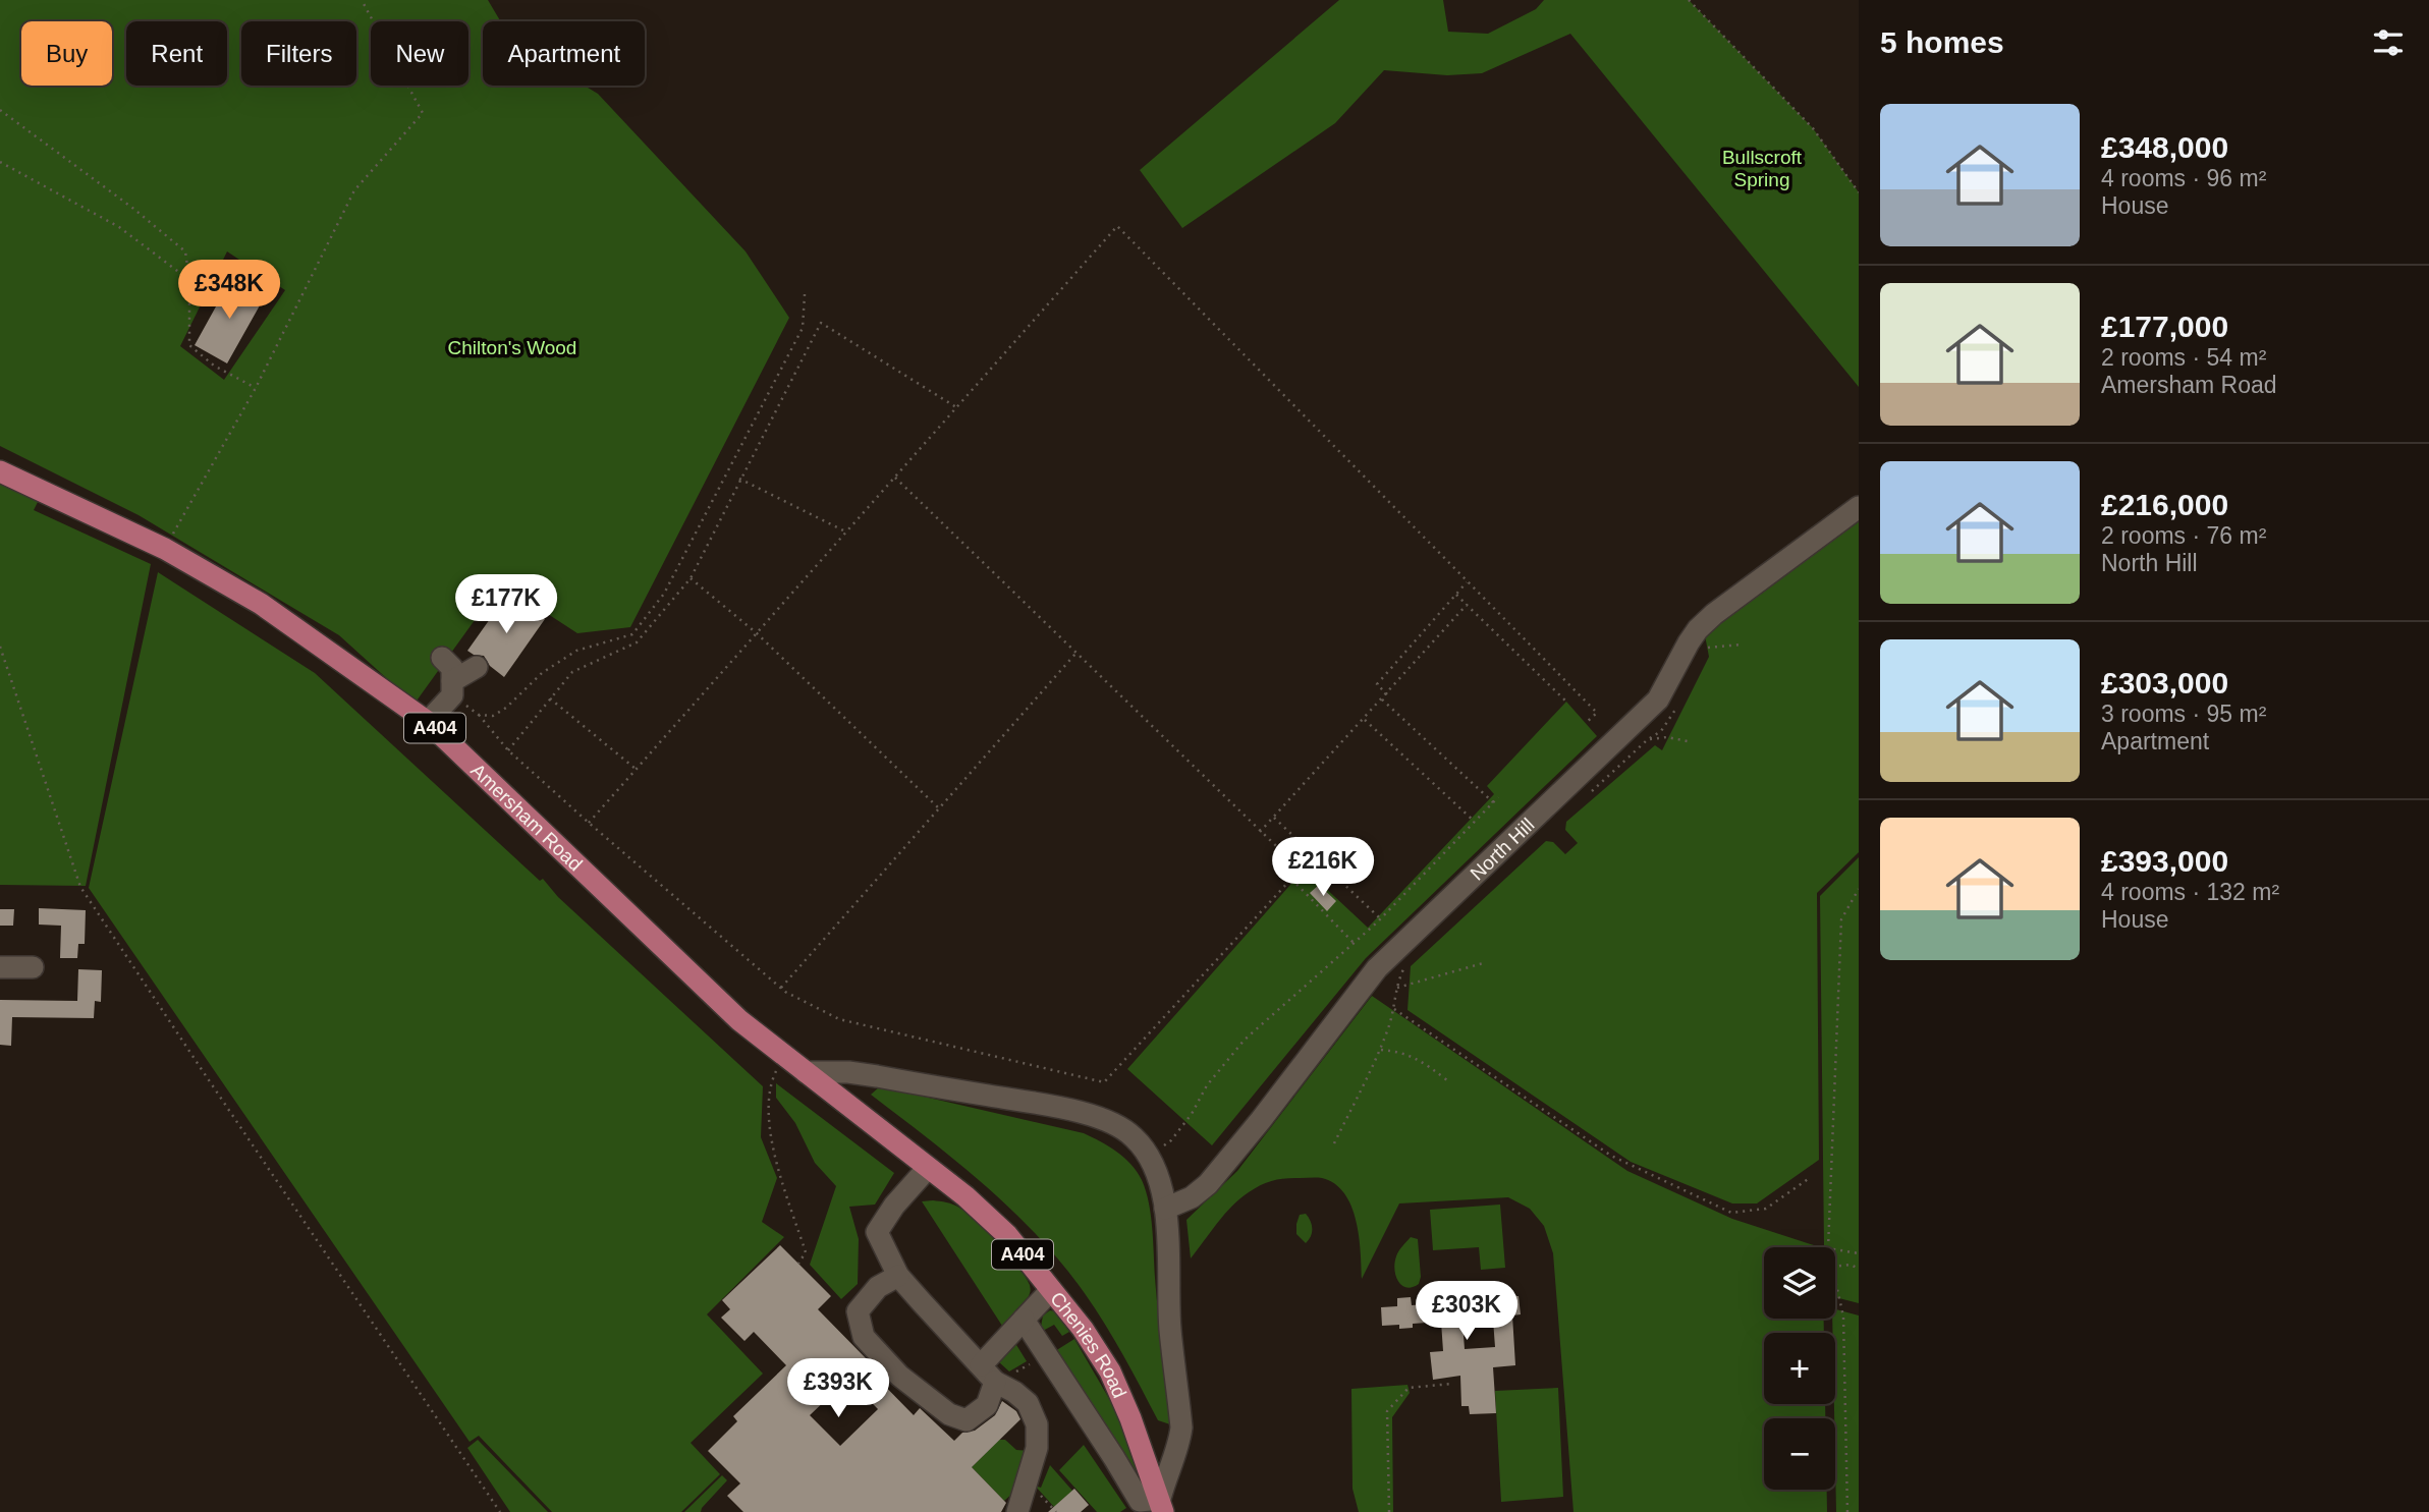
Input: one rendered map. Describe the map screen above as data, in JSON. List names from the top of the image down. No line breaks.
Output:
{"streets":{"main road":["A404","Amersham Road","Chenies Road"],"street":["North Hill"]},"crossings":[["Amersham Road","Chenies Road"]],"parks":["Bullscroft Spring","Chilton's Wood"],"page":{"heading":"5 homes","chip":["Buy","Rent","Filters","New","Apartment"],"list":[{"name":"£348,000","note":"4 rooms · 96 m² · House"},{"name":"£177,000","note":"2 rooms · 54 m² · Amersham Road"},{"name":"£216,000","note":"2 rooms · 76 m² · North Hill"},{"name":"£303,000","note":"3 rooms · 95 m² · Apartment"},{"name":"£393,000","note":"4 rooms · 132 m² · House"}],"price":["£348K","£177K","£216K","£303K","£393K"],"map_buttons":["+","−"]}}
